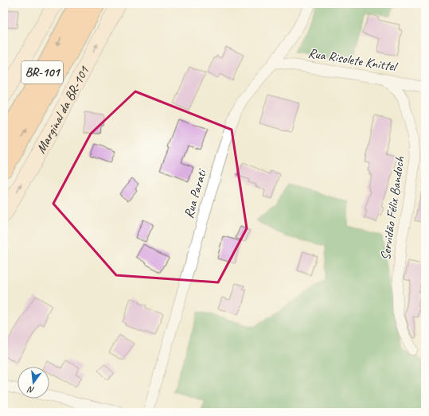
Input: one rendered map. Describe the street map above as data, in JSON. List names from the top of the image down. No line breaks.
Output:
{"streets":{"highway":["BR-101"],"main road":["Marginal da BR-101"],"street":["Rua Risolete Knittel","Rua Parati","Servidão Félix Bandoch"]},"crossings":[["Rua Risolete Knittel","Rua Parati"],["Rua Risolete Knittel","Servidão Félix Bandoch"]],"north":"bottom"}
